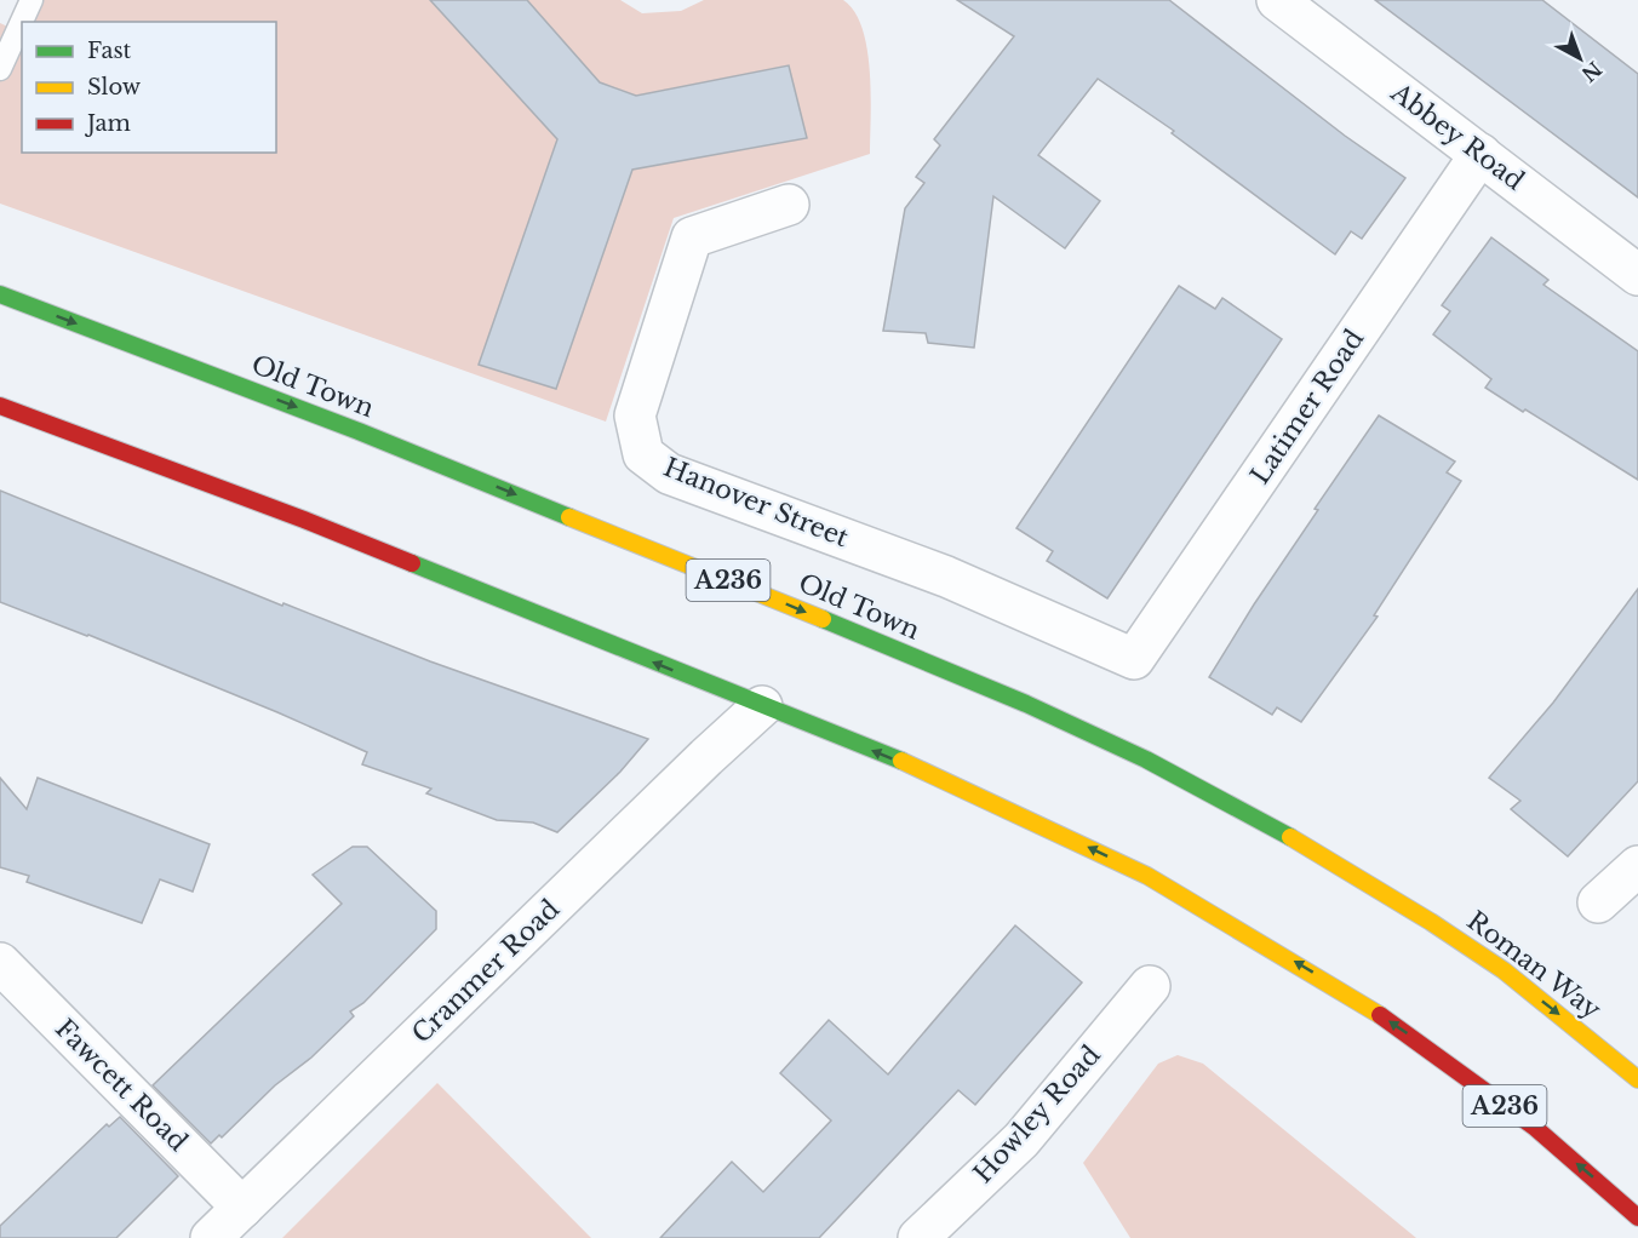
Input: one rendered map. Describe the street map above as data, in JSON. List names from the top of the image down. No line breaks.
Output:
{"streets":{"main road":["Old Town","A236","Roman Way"],"street":["Abbey Road","Latimer Road","Hanover Street","Cranmer Road","Fawcett Road","Howley Road"]},"crossings":[["Abbey Road","Latimer Road"],["Old Town","Roman Way"],["Latimer Road","Hanover Street"],["A236","Cranmer Road"],["Cranmer Road","Fawcett Road"]],"legend":["Fast","Slow","Jam"],"north":"bottom right"}
